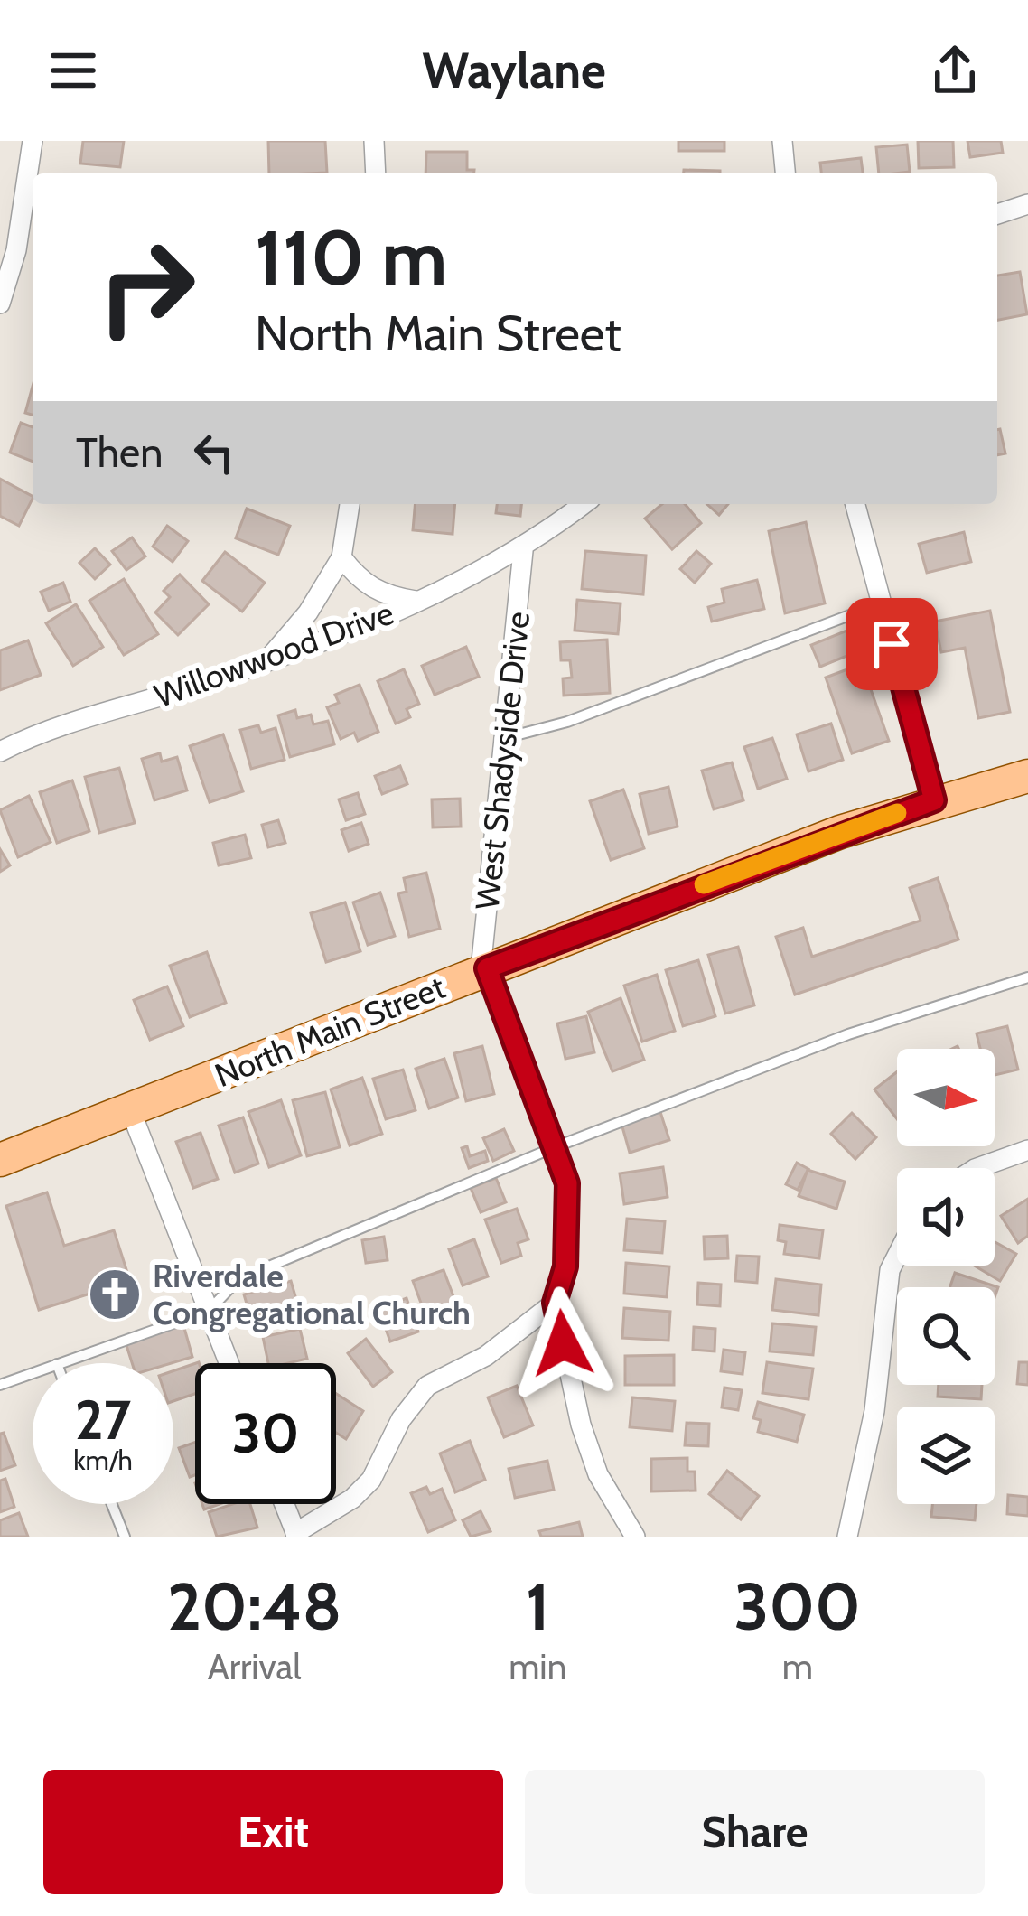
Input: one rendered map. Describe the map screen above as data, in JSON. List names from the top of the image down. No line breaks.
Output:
{"streets":{"main road":["North Main Street"],"street":["Willowwood Drive","West Shadyside Drive"]},"crossings":[["Willowwood Drive","West Shadyside Drive"],["West Shadyside Drive","North Main Street"]],"places":{"church":["Riverdale Congregational Church"]},"north":"right","page":{"header":"Waylane","turn":["110 m","North Main Street"],"then":"Then","speed":"27 km/h","limit":"30","eta":["20:48","Arrival","1","min","300","m"],"buttons":["Exit","Share"]}}
